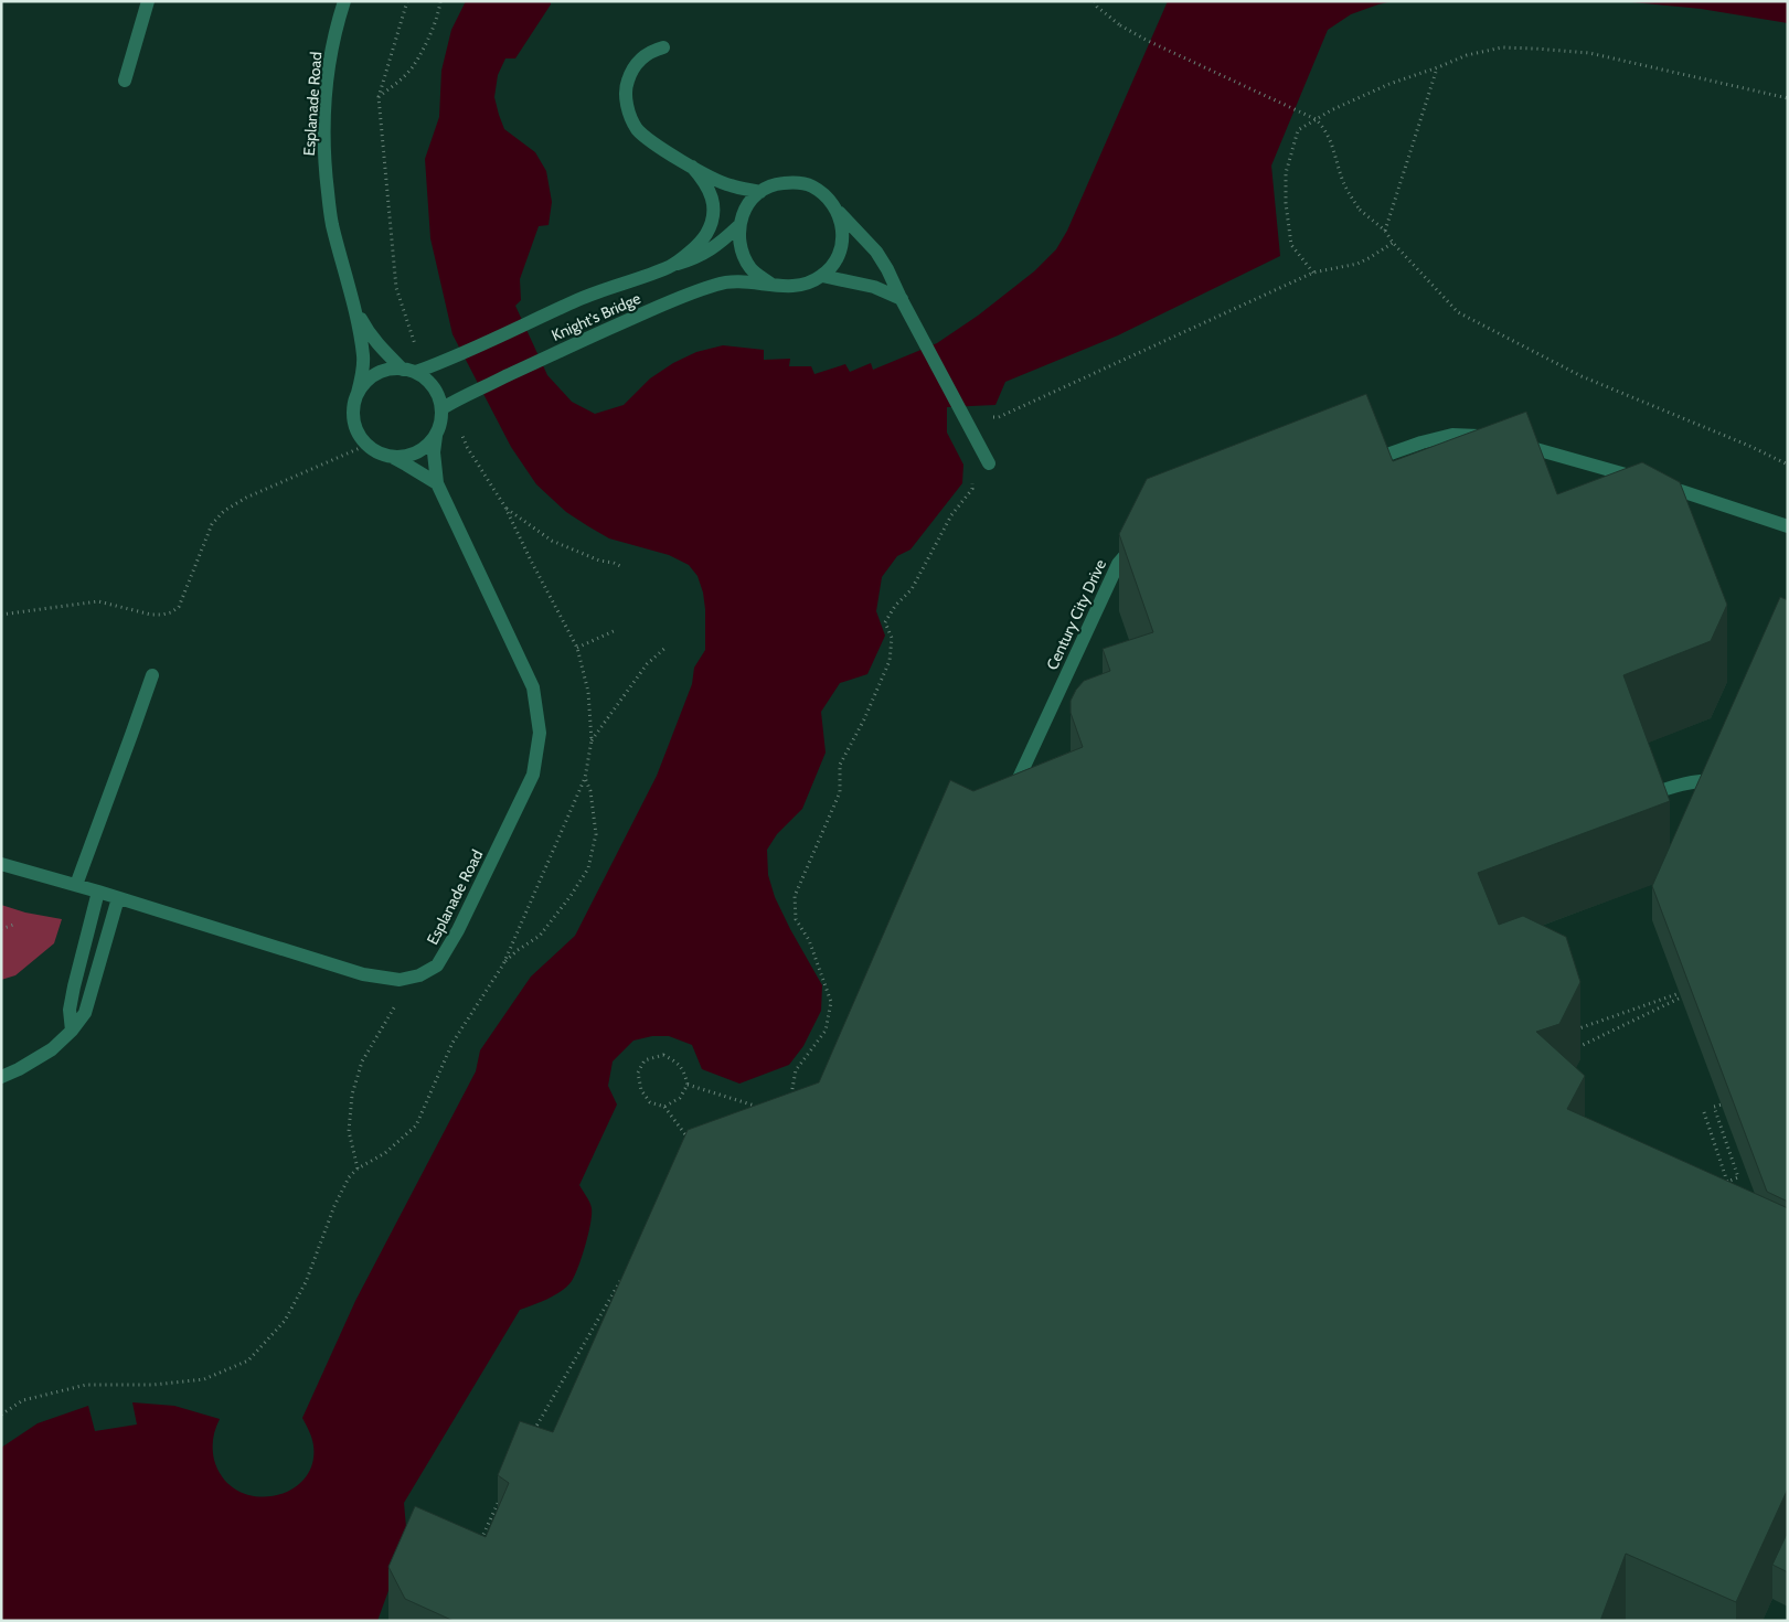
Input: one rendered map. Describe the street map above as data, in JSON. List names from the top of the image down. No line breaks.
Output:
{"streets":{"street":["Esplanade Road","Knight's Bridge","Century City Drive"]},"crossings":[["Esplanade Road","Knight's Bridge"]]}
